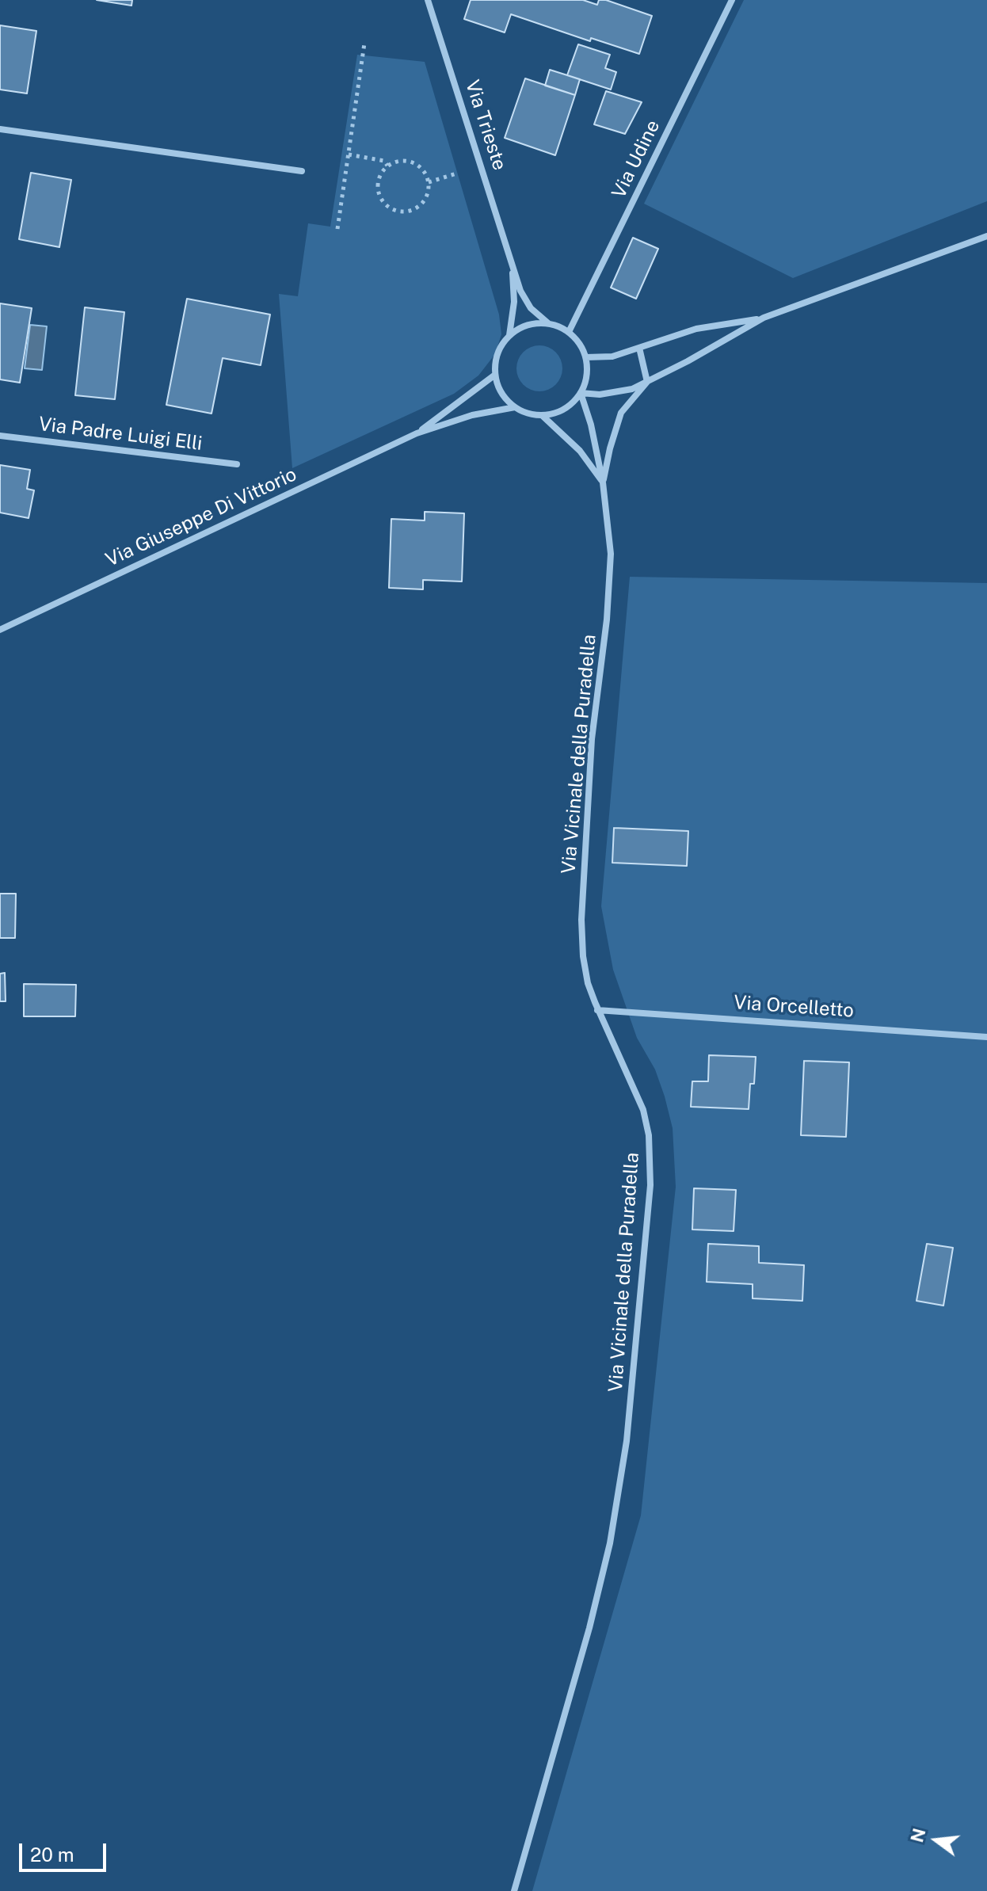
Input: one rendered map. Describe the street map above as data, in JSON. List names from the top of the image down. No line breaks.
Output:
{"streets":{"street":["Via Trieste","Via Udine","Via Padre Luigi Elli","Via Giuseppe Di Vittorio","Via Vicinale della Puradella","Via Orcelletto"]},"crossings":[["Via Trieste","Via Udine"],["Via Trieste","Via Giuseppe Di Vittorio"],["Via Trieste","Via Vicinale della Puradella"],["Via Udine","Via Giuseppe Di Vittorio"],["Via Udine","Via Vicinale della Puradella"],["Via Giuseppe Di Vittorio","Via Vicinale della Puradella"],["Via Vicinale della Puradella","Via Orcelletto"]],"scale_bar":"20 m","north":"left"}
